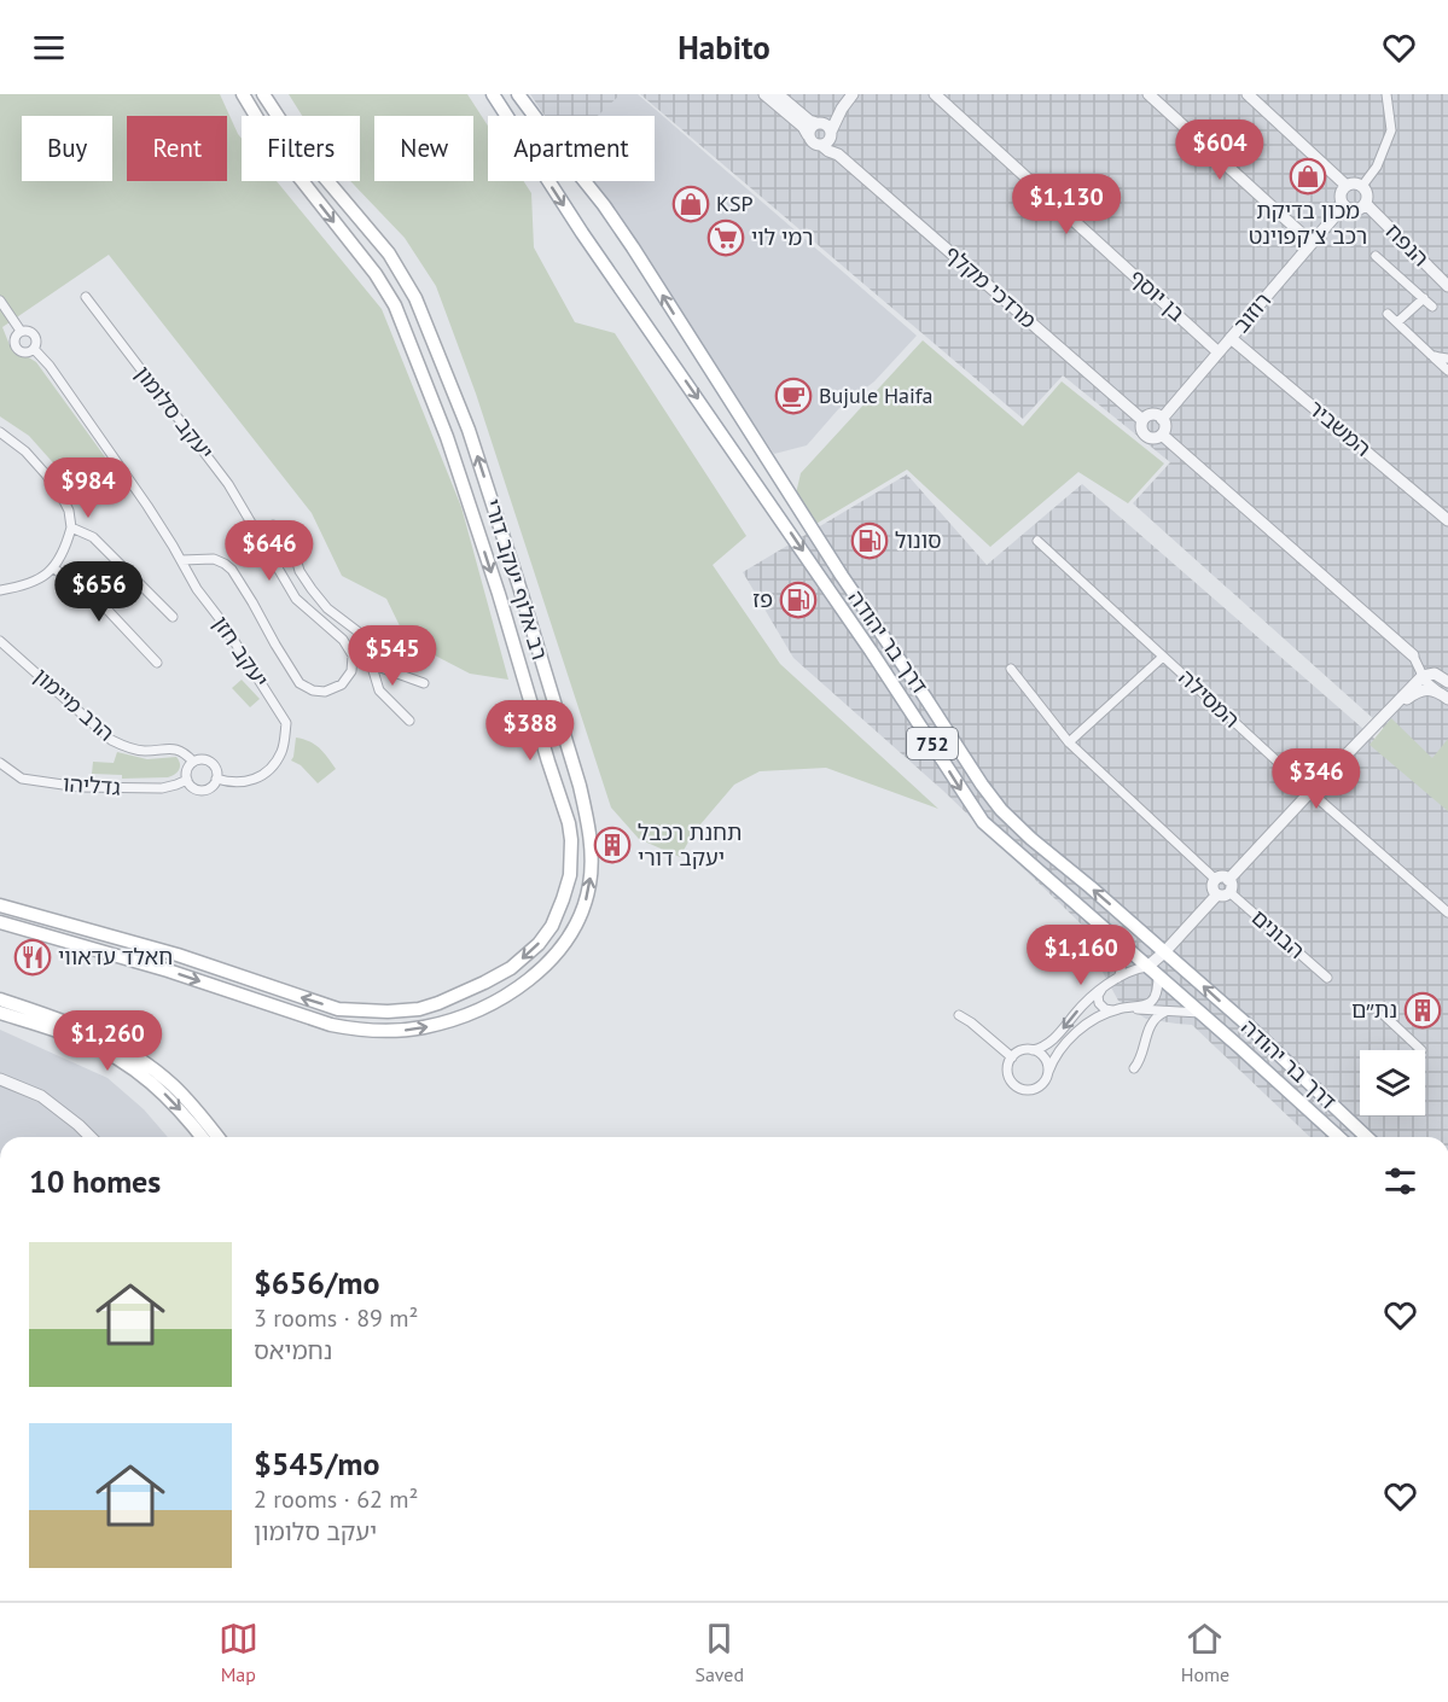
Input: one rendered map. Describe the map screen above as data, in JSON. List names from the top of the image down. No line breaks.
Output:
{"streets":{"main road":["רב אלוף יעקב דורי","דרך בר יהודה","752"],"street":["הנפח","מרדכי מקלף","בן יוסף","רוזוב","יעקב סלומון","המשביר","יעקב חזן","המסילה","הרב מיימון","גדליהו","הבונים"]},"crossings":[["הנפח","רוזוב"],["מרדכי מקלף","רוזוב"],["בן יוסף","רוזוב"],["רוזוב","המשביר"],["יעקב סלומון","יעקב חזן"],["יעקב חזן","הרב מיימון"],["יעקב חזן","גדליהו"],["הרב מיימון","גדליהו"]],"places":{"shop":["מכון בדיקת רכב צ'קפוינט","KSP"],"supermarket":["רמי לוי"],"cafe":["Bujule Haifa"],"fuel station":["סונול","פז"],"building":["תחנת רכבל יעקב דורי","נת״ם"],"restaurant":["חאלד עדאווי"]},"page":{"header":"Habito","chip":["Buy","Rent","Filters","New","Apartment"],"price":["$604","$1,130","$984","$646","$656","$545","$388","$346","$1,160","$1,260"],"heading":"10 homes","list":[{"name":"$656/mo","note":"3 rooms · 89 m² · נחמיאס"},{"name":"$545/mo","note":"2 rooms · 62 m² · יעקב סלומון"}],"tabs":["Map","Saved","Home"]}}
